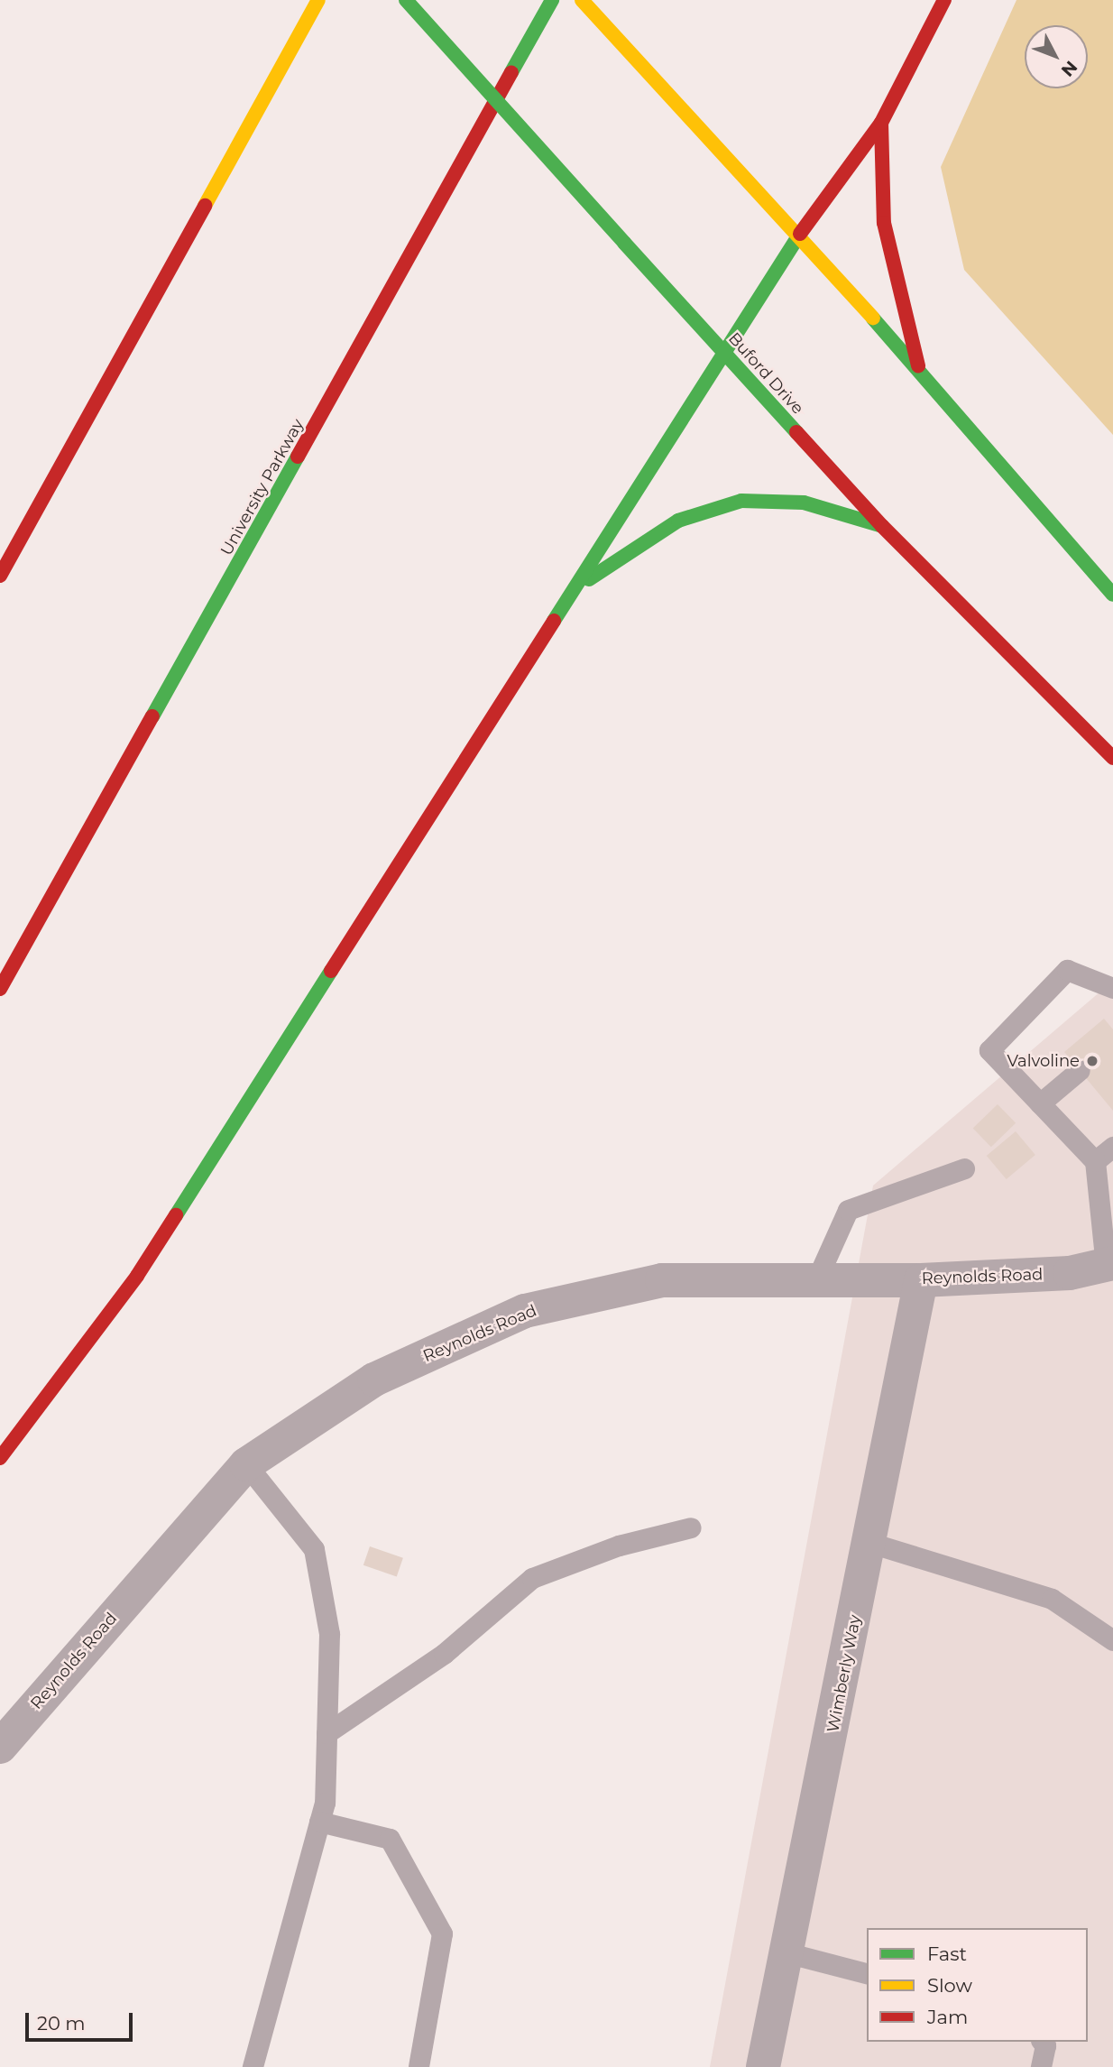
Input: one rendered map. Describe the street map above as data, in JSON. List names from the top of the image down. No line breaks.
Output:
{"streets":{"highway":["Buford Drive","University Parkway"],"street":["Reynolds Road","Wimberly Way"]},"crossings":[["Reynolds Road","Wimberly Way"]],"places":["Valvoline"],"legend":["Fast","Slow","Jam"],"scale_bar":"20 m","north":"bottom right"}
